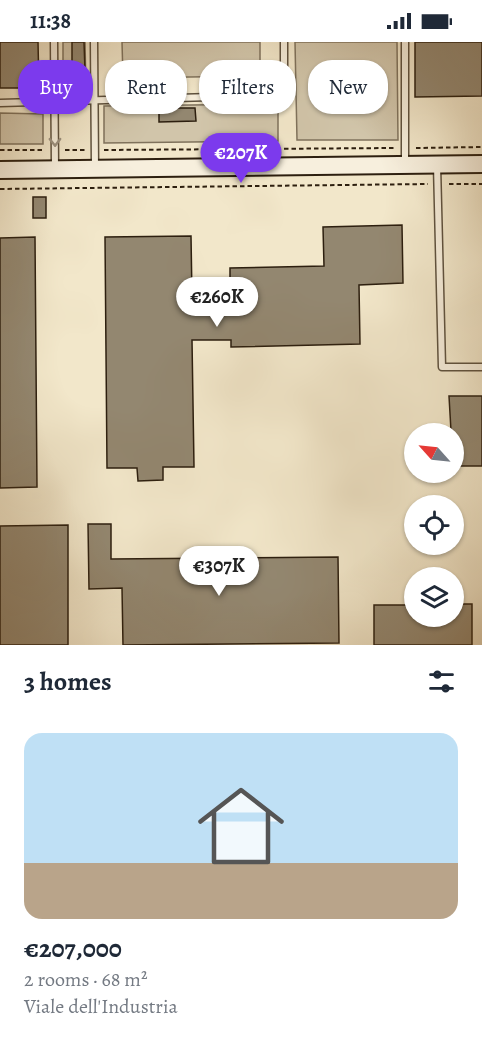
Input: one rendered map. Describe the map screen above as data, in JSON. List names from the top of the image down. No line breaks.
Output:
{"north":"top left","page":{"status":"11:38","chip":["Buy","Rent","Filters","New"],"price":["€207K","€260K","€307K"],"heading":"3 homes","list":[{"name":"€207,000","note":"2 rooms · 68 m² · Viale dell'Industria"}]}}
